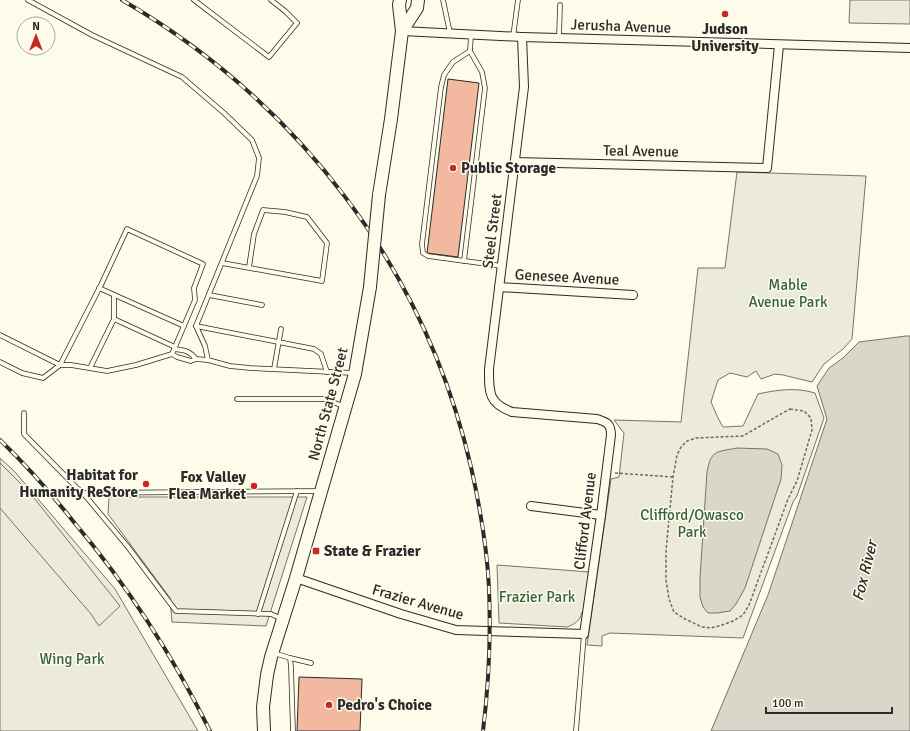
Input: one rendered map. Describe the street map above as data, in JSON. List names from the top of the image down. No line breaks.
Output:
{"streets":{"main road":["North State Street"],"street":["Jerusha Avenue","Teal Avenue","Steel Street","Genesee Avenue","Clifford Avenue","Frazier Avenue"]},"crossings":[["Jerusha Avenue","Teal Avenue"],["Jerusha Avenue","Steel Street"],["Jerusha Avenue","North State Street"],["Teal Avenue","Steel Street"],["Steel Street","Genesee Avenue"],["Steel Street","Clifford Avenue"],["North State Street","Frazier Avenue"],["Clifford Avenue","Frazier Avenue"]],"water":["Fox River"],"parks":["Mable Avenue Park","Clifford/Owasco Park","Frazier Park","Wing Park"],"places":{"other":["Judson University","Public Storage","Habitat for Humanity ReStore","Fox Valley Flea Market","Pedro's Choice"],"transit":["State & Frazier"]},"scale_bar":"100 m","north":"top"}
